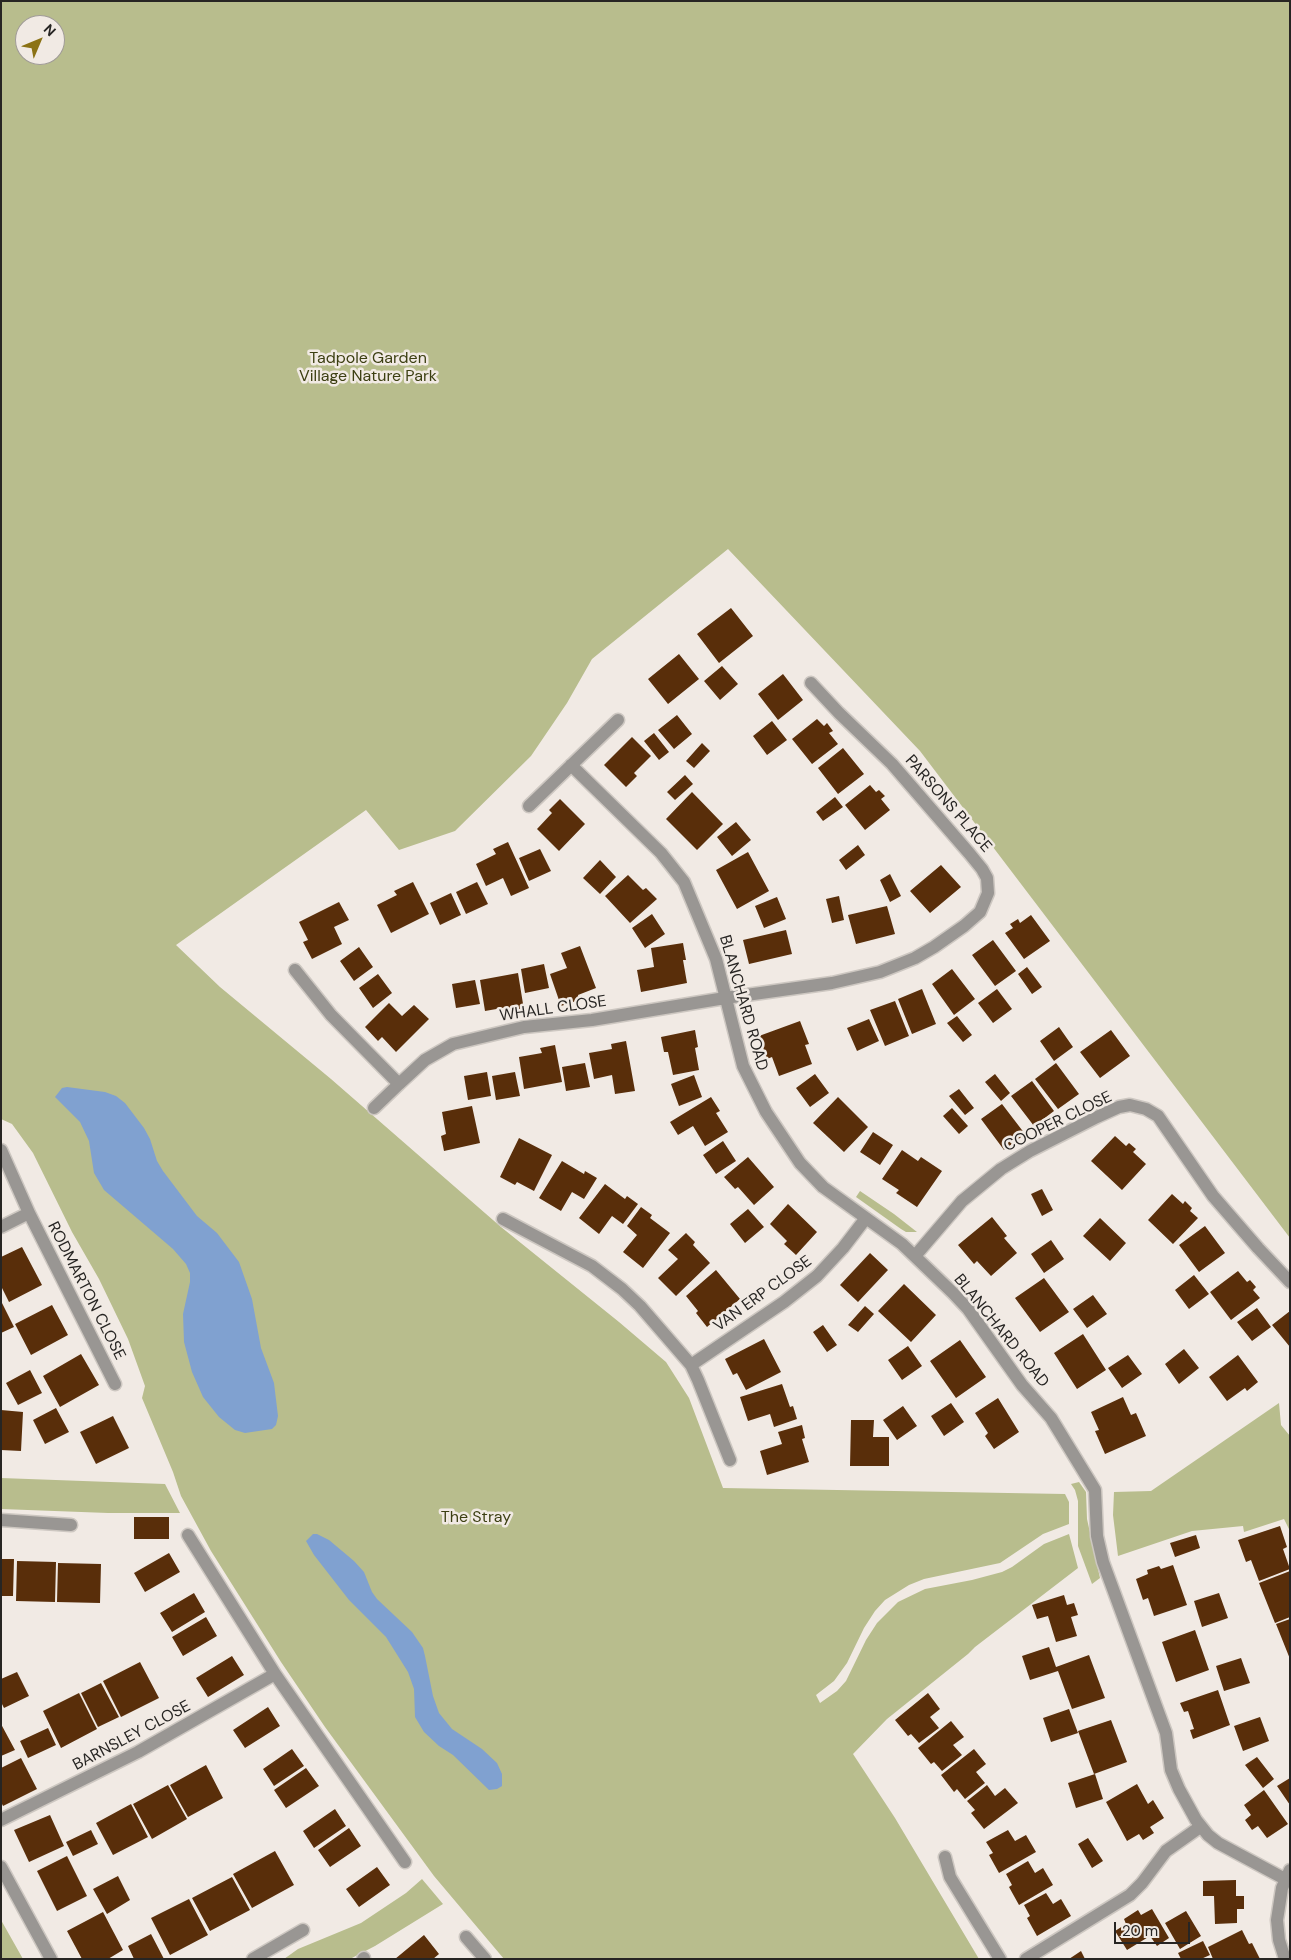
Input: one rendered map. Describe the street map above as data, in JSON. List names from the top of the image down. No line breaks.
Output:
{"streets":{"street":["PARSONS PLACE","BLANCHARD ROAD","WHALL CLOSE","COOPER CLOSE","RODMARTON CLOSE","VAN ERP CLOSE","BARNSLEY CLOSE"]},"crossings":[["PARSONS PLACE","BLANCHARD ROAD"],["PARSONS PLACE","WHALL CLOSE"],["BLANCHARD ROAD","WHALL CLOSE"],["BLANCHARD ROAD","COOPER CLOSE"],["BLANCHARD ROAD","VAN ERP CLOSE"]],"parks":["Tadpole Garden Village Nature Park","The Stray"],"scale_bar":"20 m","north":"top right"}
